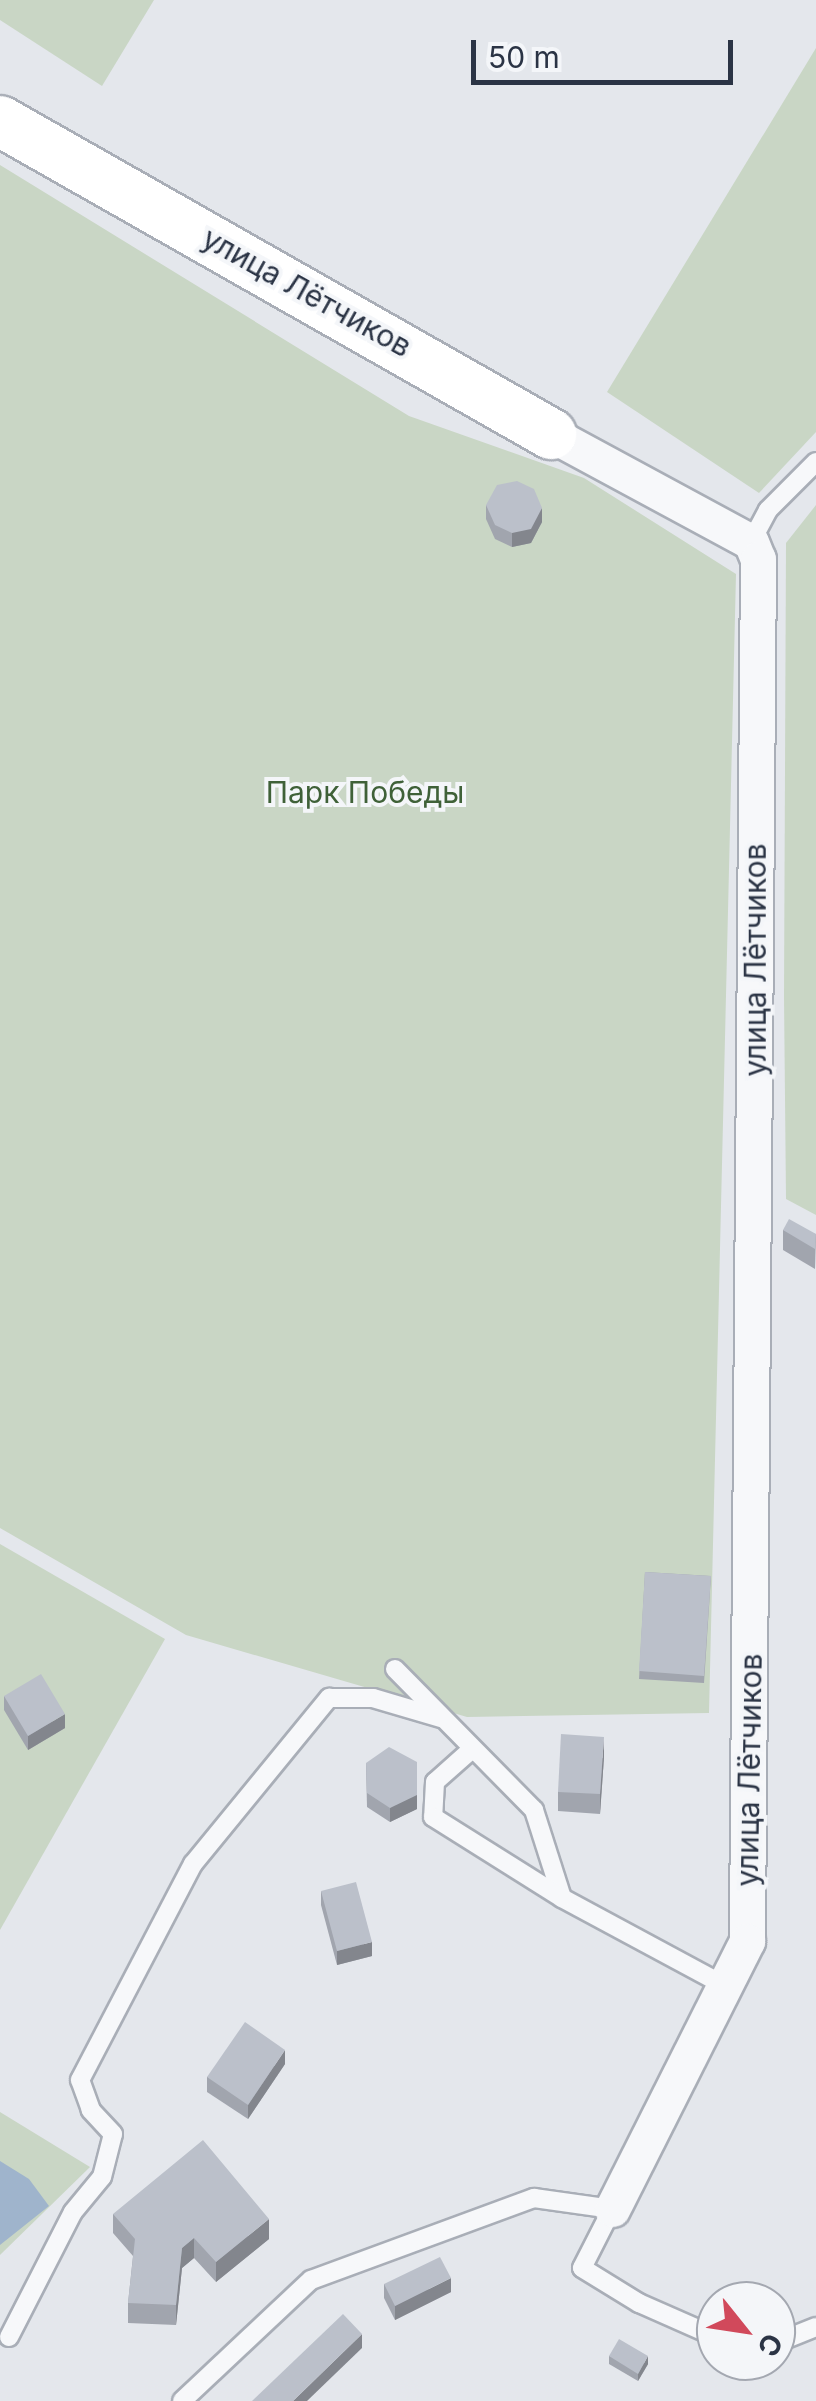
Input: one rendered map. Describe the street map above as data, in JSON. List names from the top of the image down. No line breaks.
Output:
{"streets":{"main road":["улица Лётчиков"]},"parks":["Парк Победы"],"scale_bar":"50 m","north":"bottom right"}
